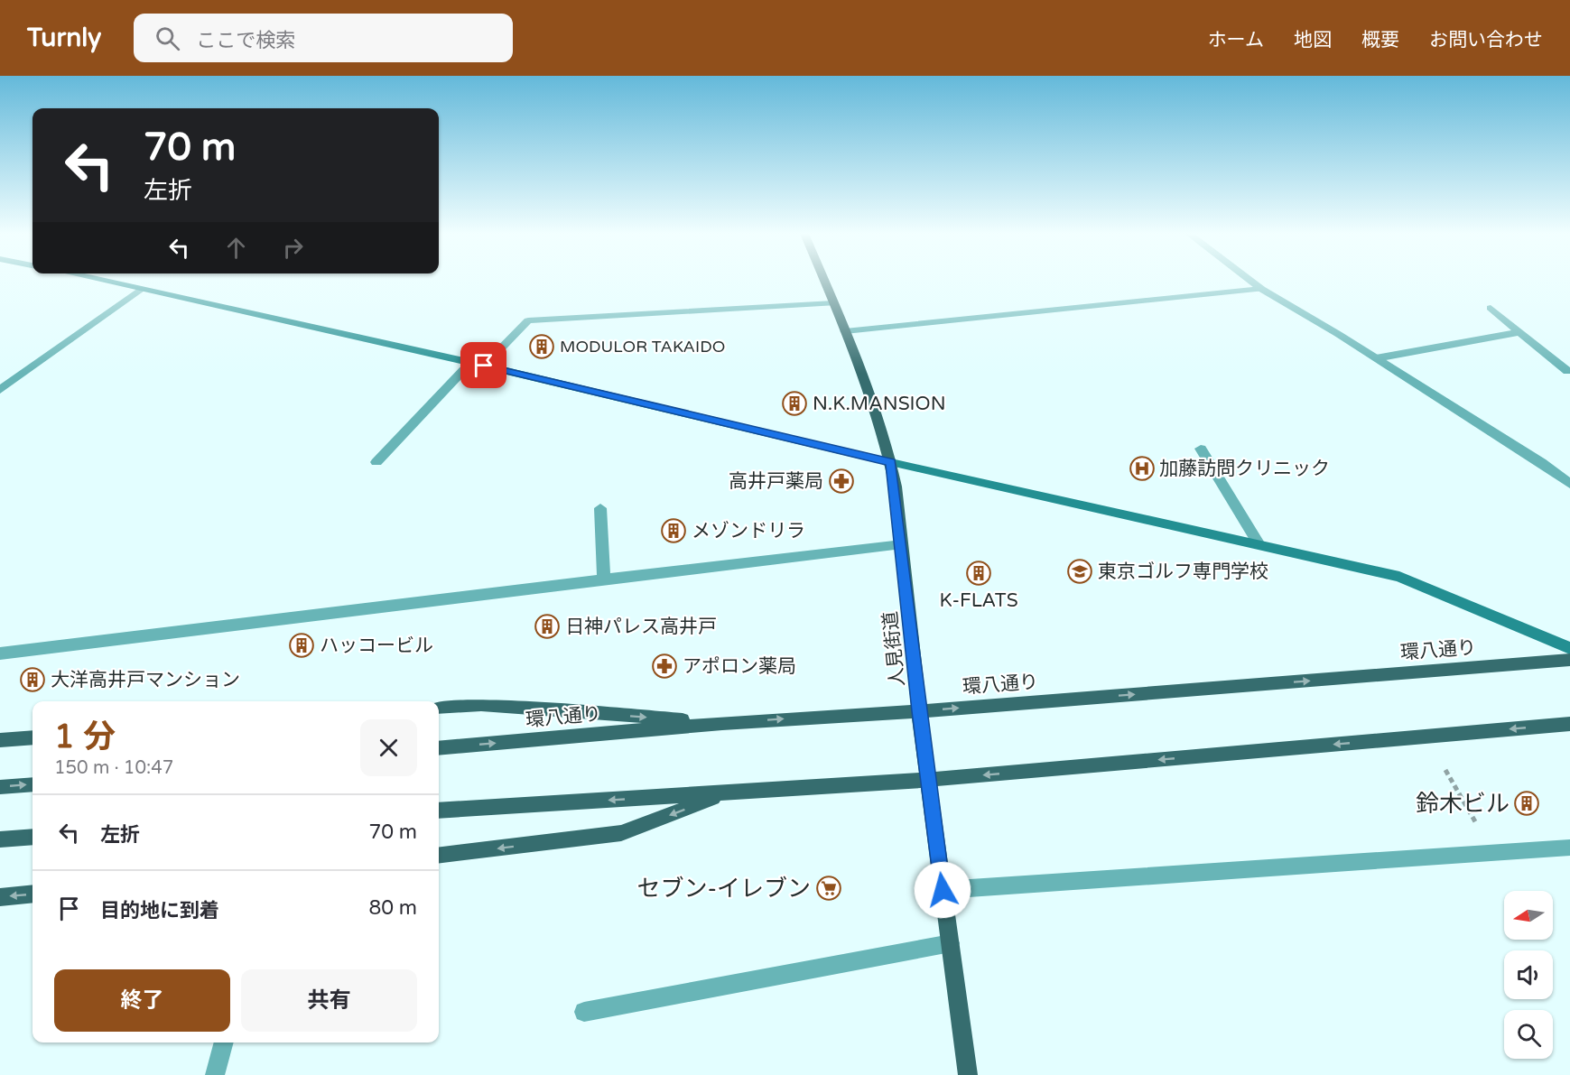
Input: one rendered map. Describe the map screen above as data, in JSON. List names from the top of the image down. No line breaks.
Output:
{"streets":{"main road":["人見街道","環八通り"]},"crossings":[["人見街道","環八通り"]],"places":{"building":["MODULOR TAKAIDO","N.K.MANSION","メゾンドリラ","K-FLATS","日神パレス高井戸","ハッコービル","大洋高井戸マンション","鈴木ビル"],"hospital":["加藤訪問クリニック"],"pharmacy":["高井戸薬局","アポロン薬局"],"school or university":["東京ゴルフ専門学校"],"supermarket":["セブン-イレブン"]},"north":"left","page":{"header":"Turnly","search":"ここで検索","nav":["ホーム","地図","概要","お問い合わせ"],"turn":["70 m","左折"],"heading":["1 分","150 m · 10:47"],"list":[{"name":"左折","value":"70 m"},{"name":"目的地に到着","value":"80 m"}],"buttons":["終了","共有"]}}
